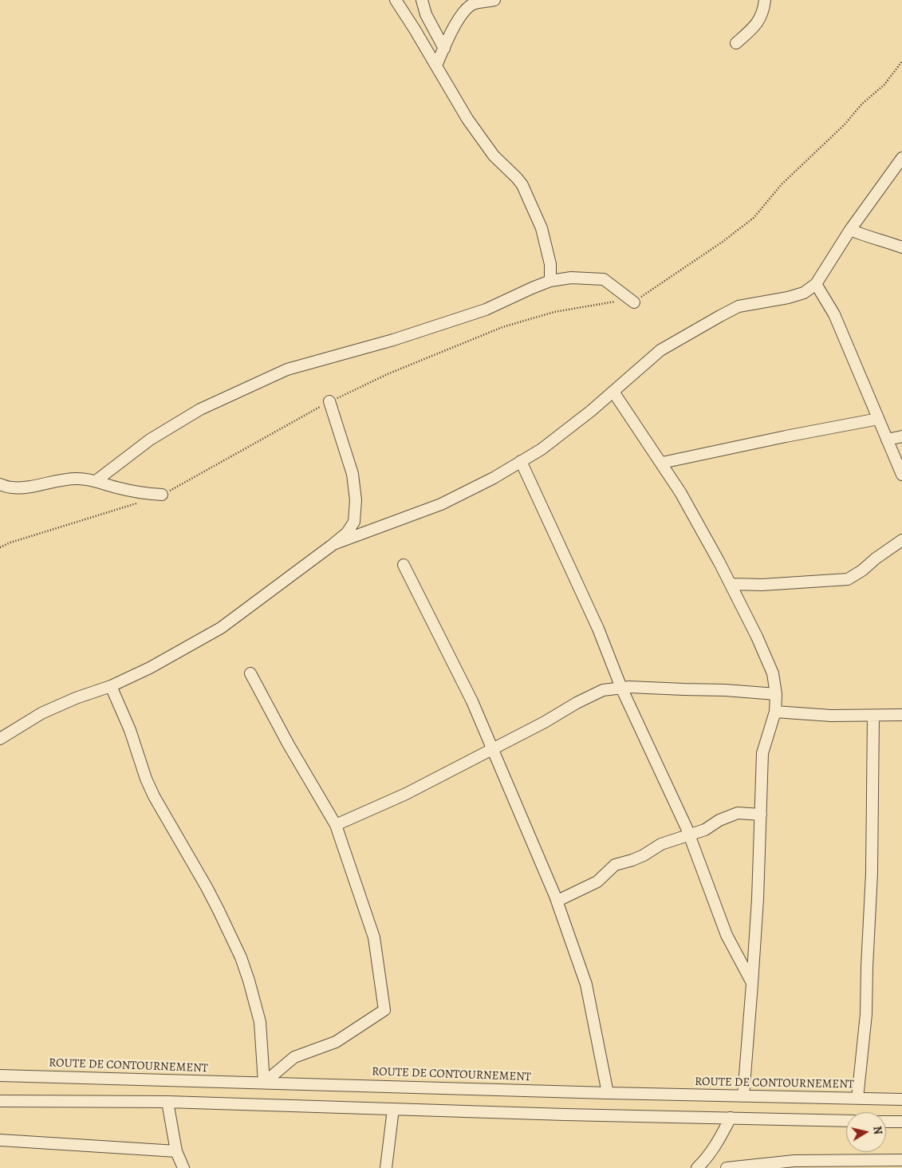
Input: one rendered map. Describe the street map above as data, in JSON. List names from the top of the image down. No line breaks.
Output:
{"streets":{"street":["ROUTE DE CONTOURNEMENT"]},"north":"right"}
